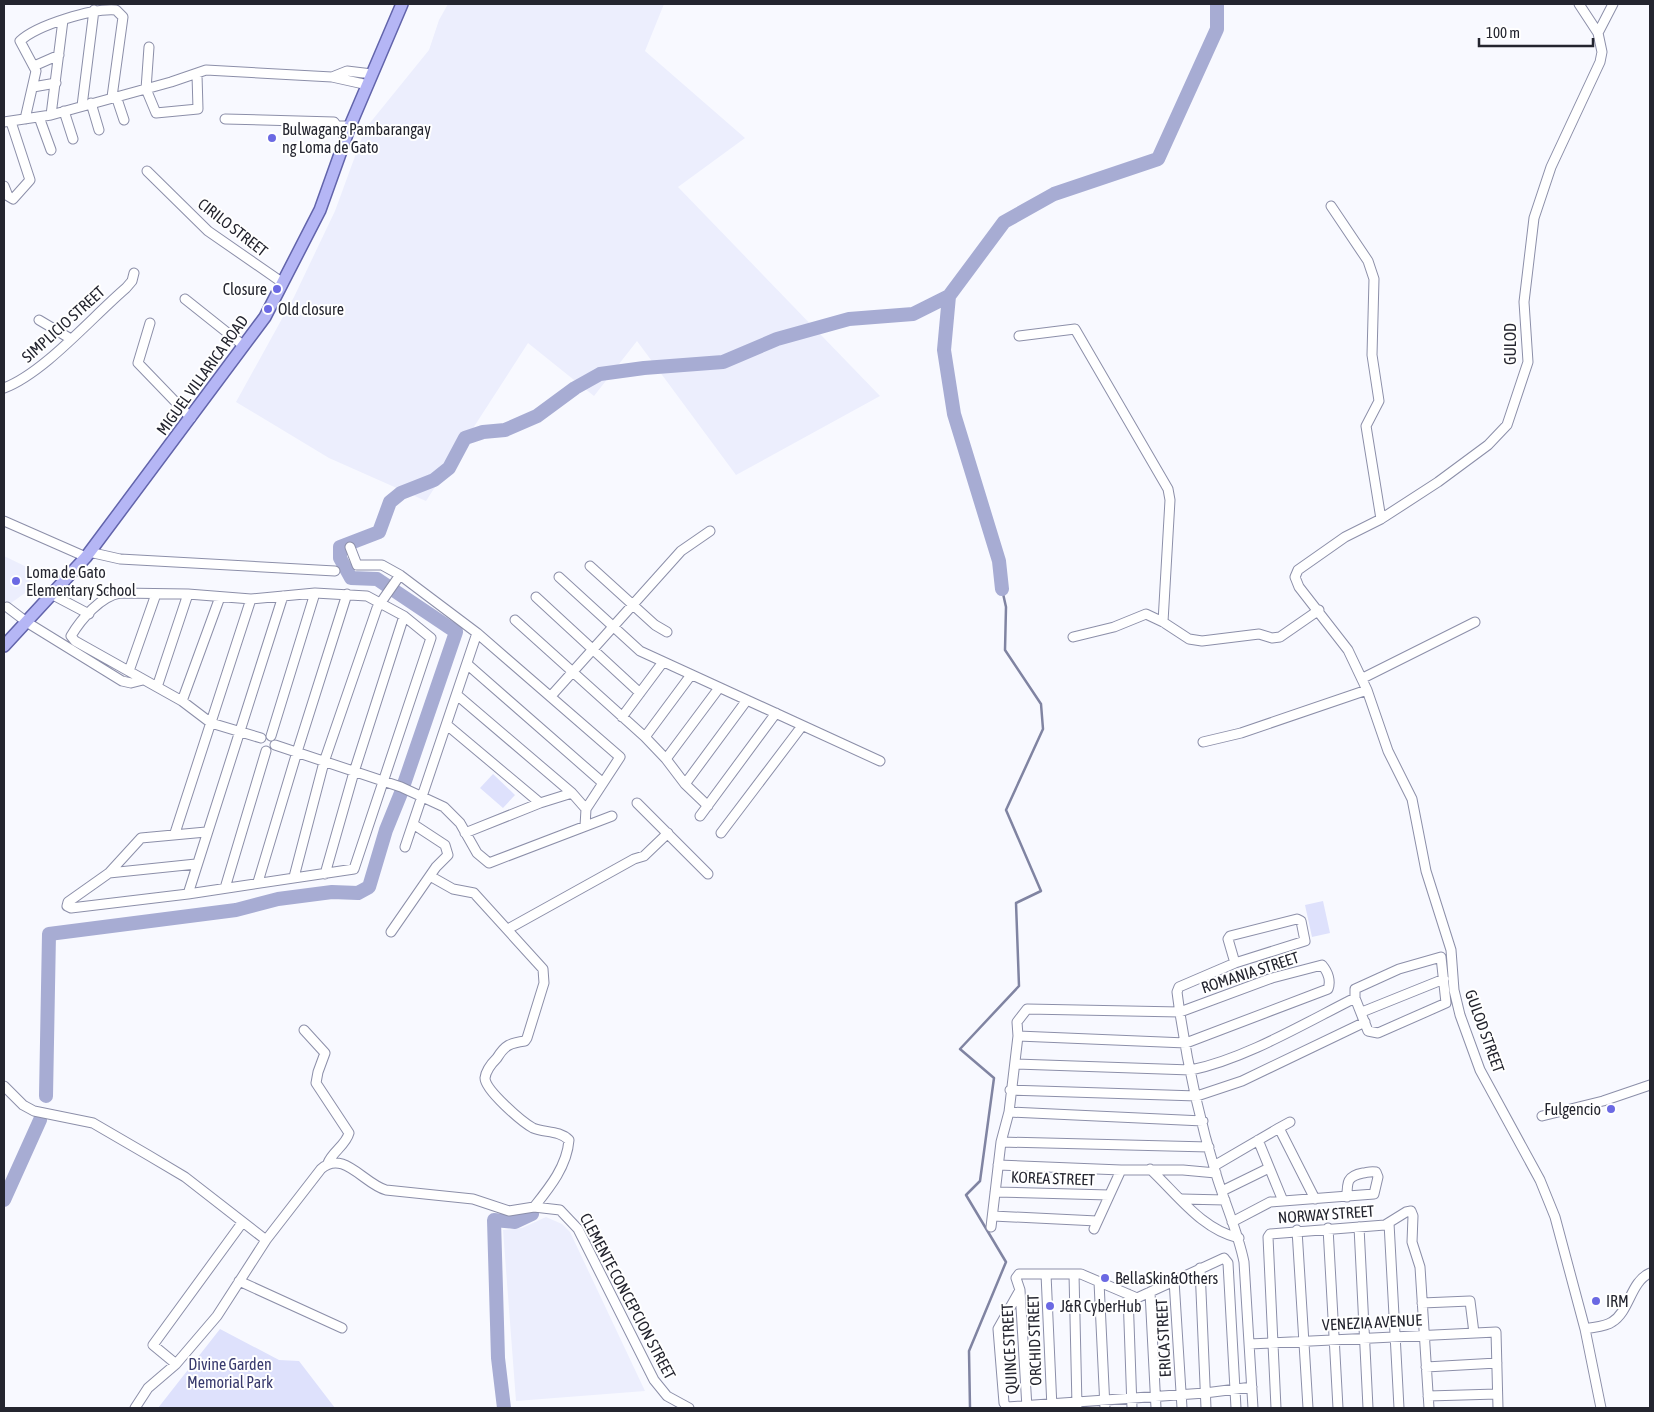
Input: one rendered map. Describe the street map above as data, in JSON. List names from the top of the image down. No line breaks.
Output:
{"streets":{"main road":["MIGUEL VILLARICA ROAD"],"street":["CIRILO STREET","SIMPLICIO STREET","GULOD","ROMANIA STREET","GULOD STREET","KOREA STREET","NORWAY STREET","CLEMENTE CONCEPCION STREET","VENEZIA AVENUE","ERICA STREET","ORCHID STREET","QUINCE STREET"]},"crossings":[["CIRILO STREET","MIGUEL VILLARICA ROAD"],["GULOD","GULOD STREET"],["NORWAY STREET","VENEZIA AVENUE"]],"parks":["Divine Garden Memorial Park"],"places":["Bulwagang Pambarangay ng Loma de Gato","Closure","Old closure","Loma de Gato Elementary School","Fulgencio","BellaSkin&Others","IRM","J&R CyberHub"],"scale_bar":"100 m"}
